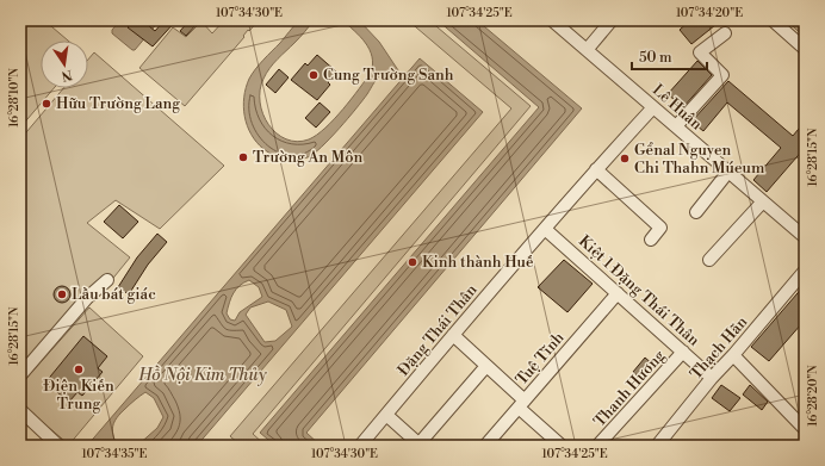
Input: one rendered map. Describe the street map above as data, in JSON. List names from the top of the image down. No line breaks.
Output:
{"streets":{"street":["Lê Huân","Kiệt 1 Đặng Thái Thân","Đặng Thái Thân","Thạch Hãn","Tuệ Tĩnh","Thanh Hương"]},"crossings":[["Lê Huân","Đặng Thái Thân"],["Kiệt 1 Đặng Thái Thân","Đặng Thái Thân"],["Kiệt 1 Đặng Thái Thân","Thạch Hãn"],["Kiệt 1 Đặng Thái Thân","Tuệ Tĩnh"],["Kiệt 1 Đặng Thái Thân","Thanh Hương"]],"water":["Hồ Nội Kim Thủy"],"places":["Cung Trường Sanh","Hữu Trường Lang","Trường An Môn","Gểnal Nguyen Chi Thahn Múeum","Kinh thành Huế","Lầu bát giác","Điện Kiến Trung"],"scale_bar":"50 m","north":"bottom","coordinates":["107°34'30\"E","107°34'25\"E","107°34'20\"E","16°28'10\"N","16°28'15\"N","16°28'20\"N","107°34'35\"E"]}
